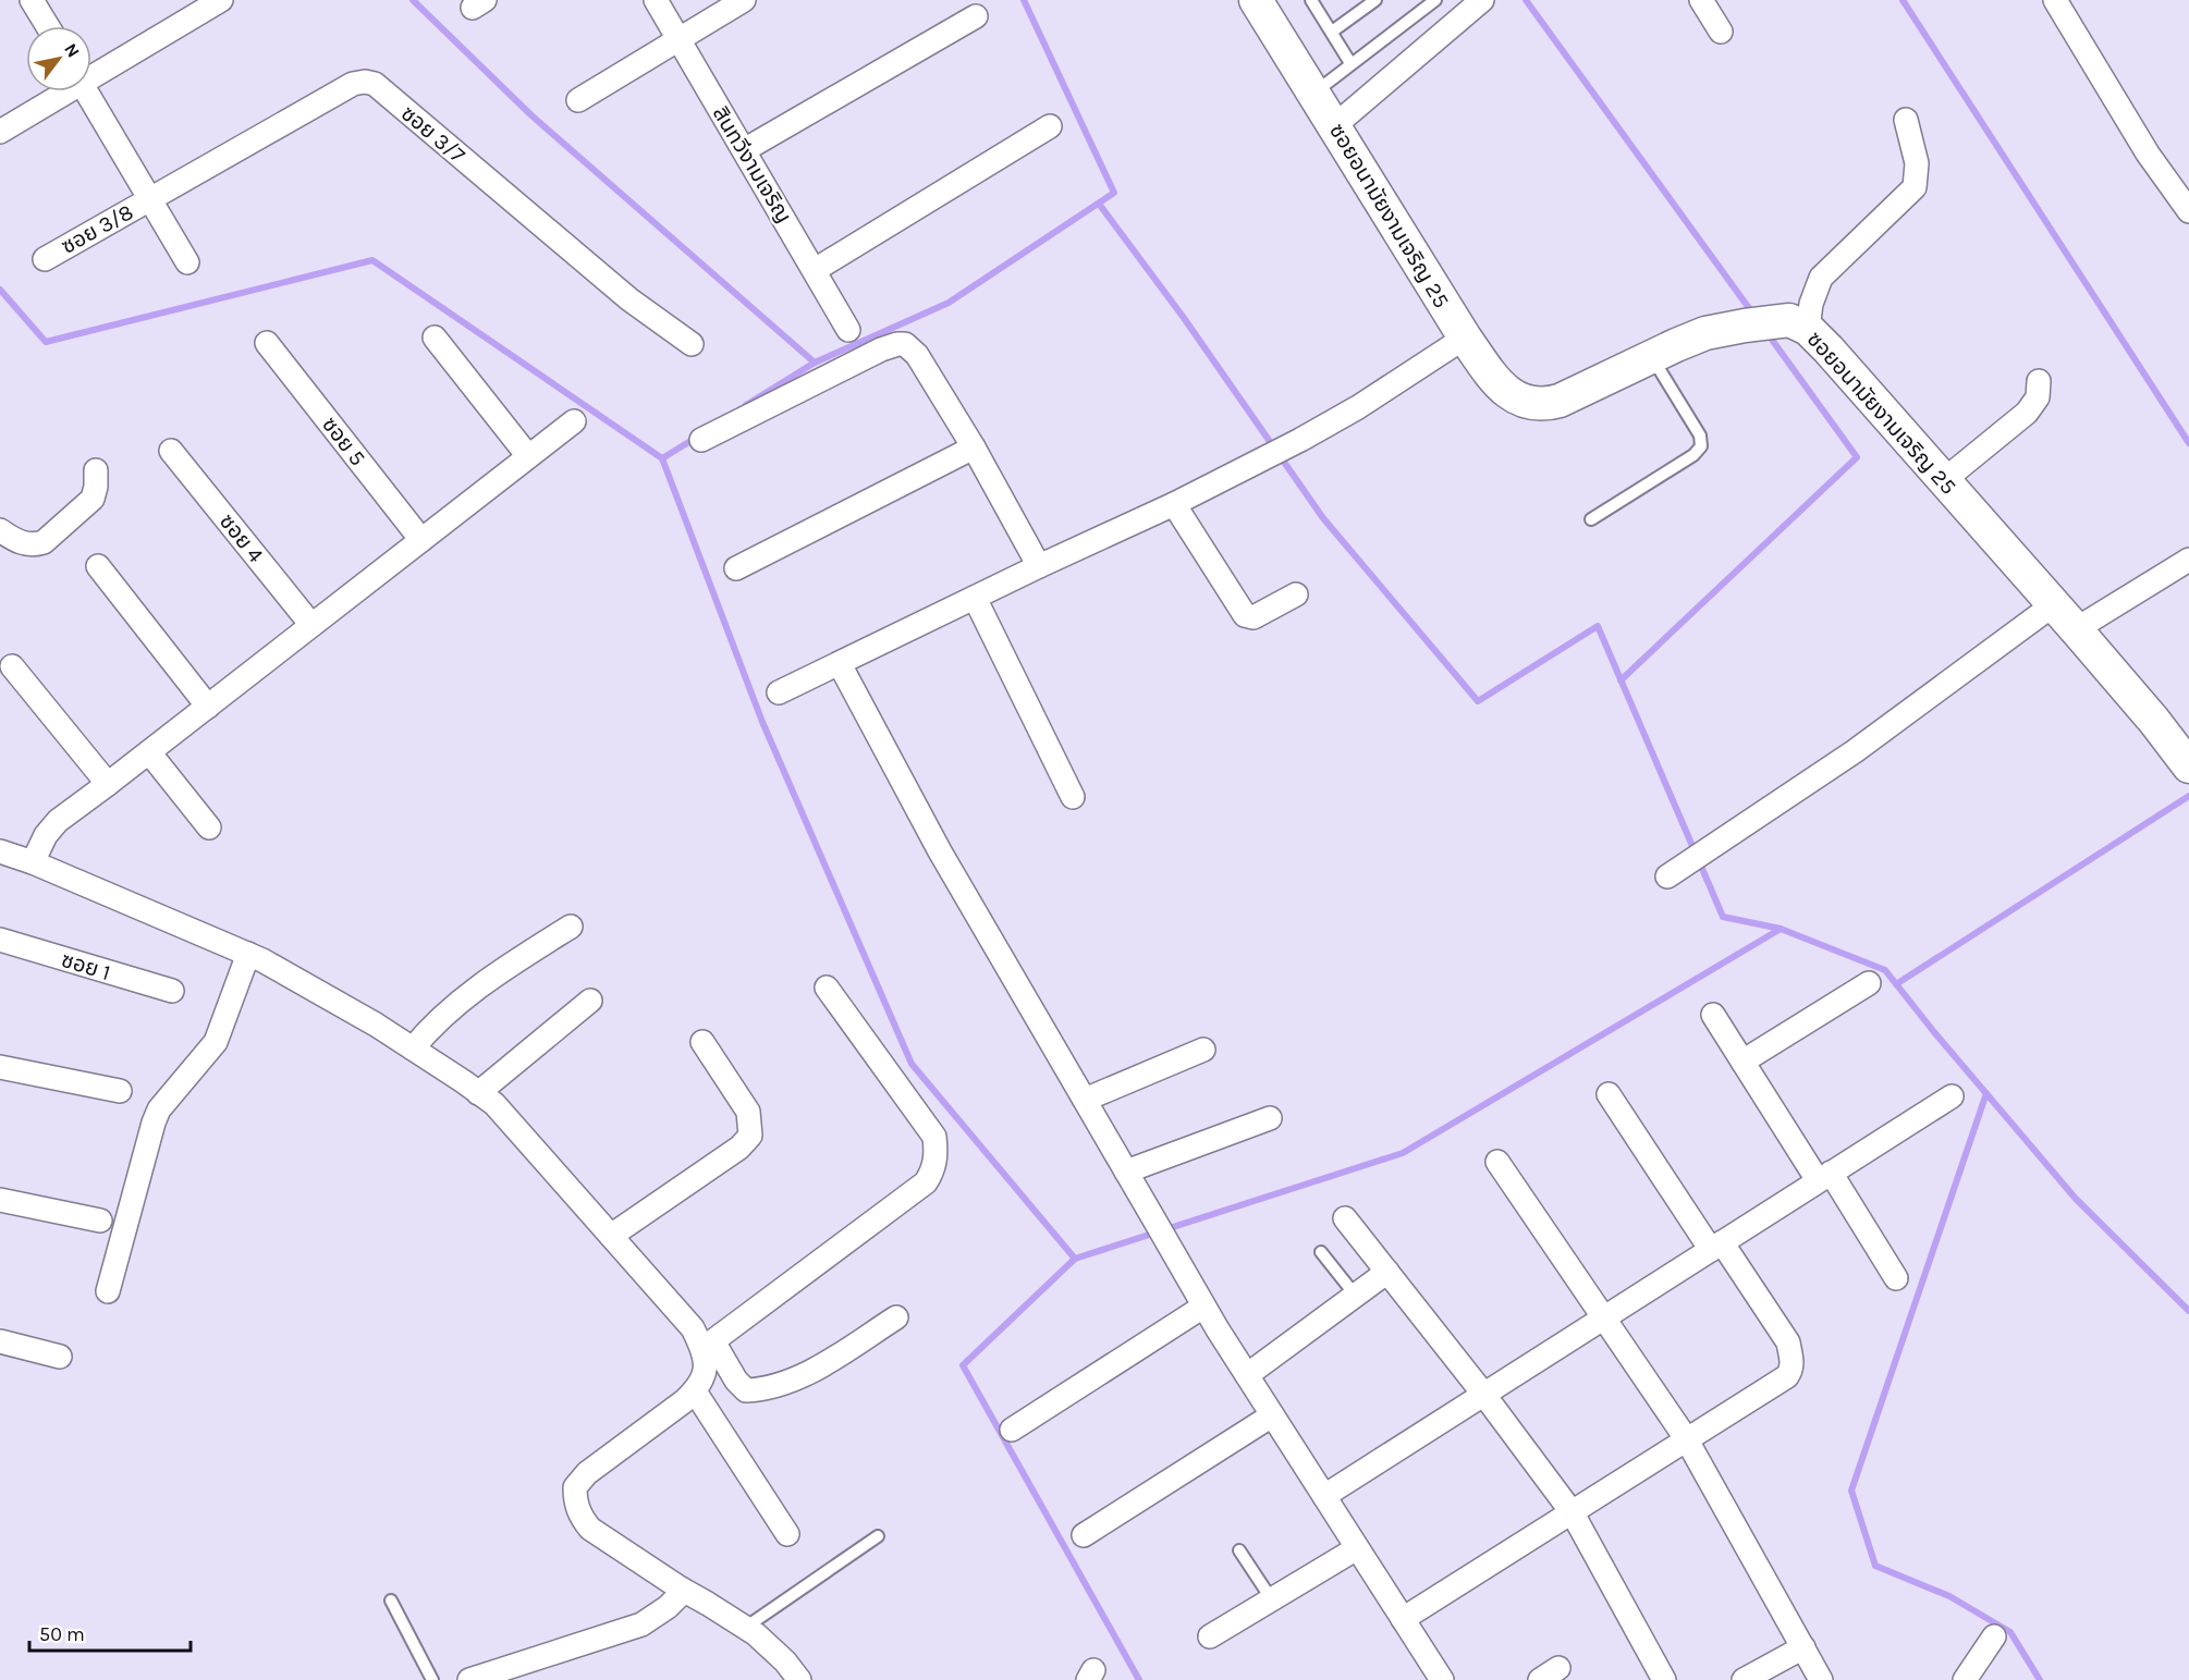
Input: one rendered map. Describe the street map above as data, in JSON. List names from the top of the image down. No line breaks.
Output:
{"streets":{"street":["ซอย 3/7","สินทวีงามเจริญ","ซอยอนามัยงามเจริญ 25","ซอย 3/8","ซอย 5","ซอย 4","ซอย 1"]},"crossings":[["ซอย 3/7","ซอย 3/8"]],"scale_bar":"50 m","north":"top right"}
